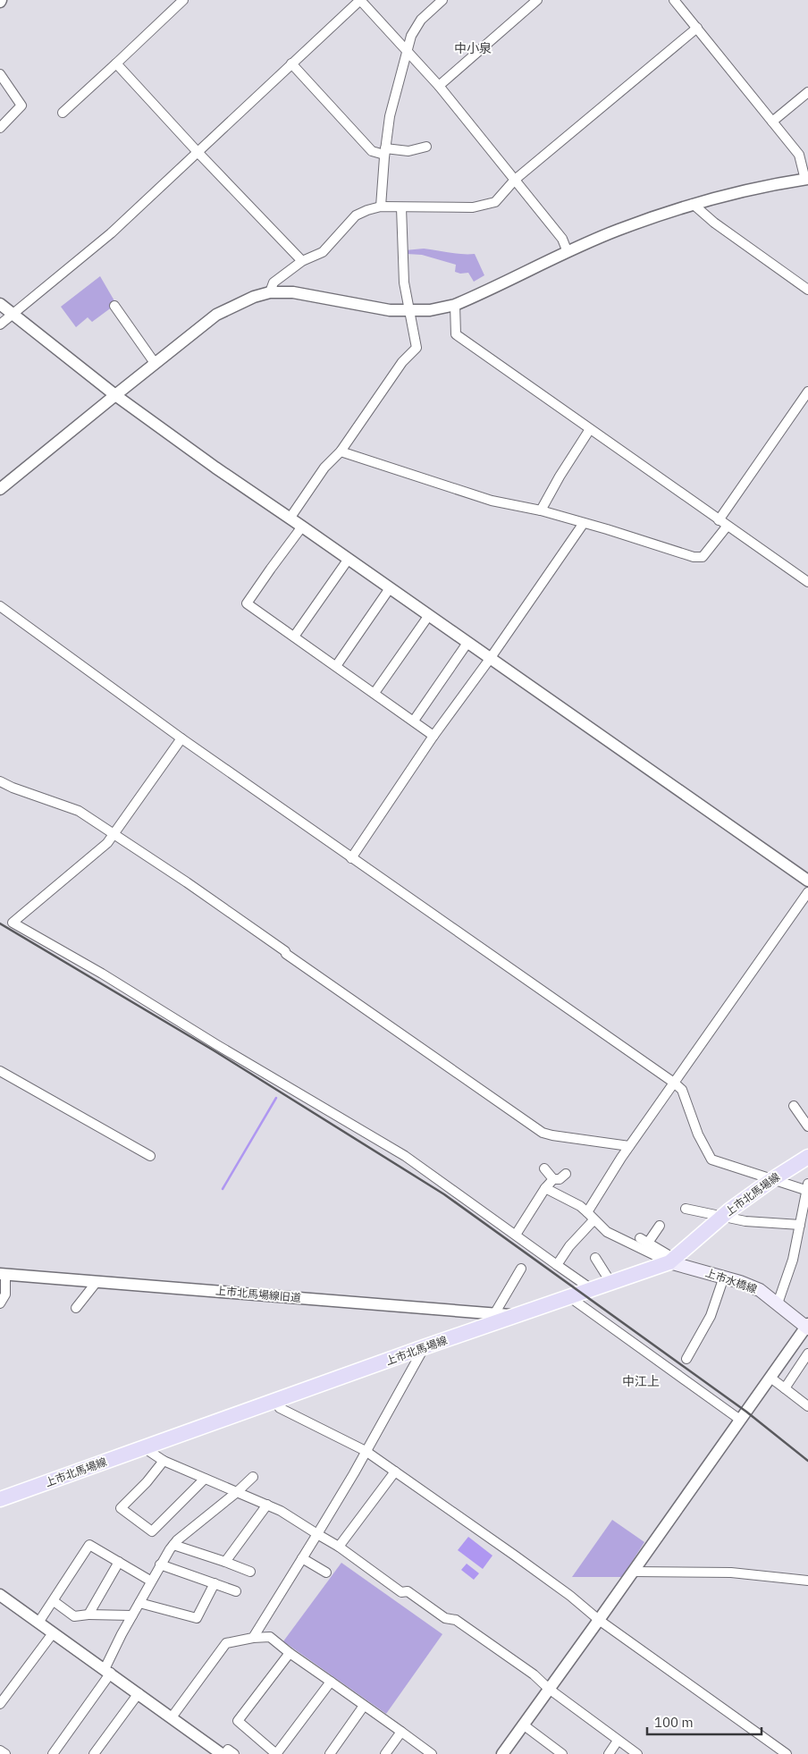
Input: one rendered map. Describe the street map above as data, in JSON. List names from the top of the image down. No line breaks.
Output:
{"streets":{"main road":["上市北馬場線","上市水橋線"],"street":["上市北馬場線旧道"]},"crossings":[["上市北馬場線","上市水橋線"],["上市北馬場線","上市北馬場線旧道"]],"districts":["中小泉","中江上"],"scale_bar":"100 m"}
